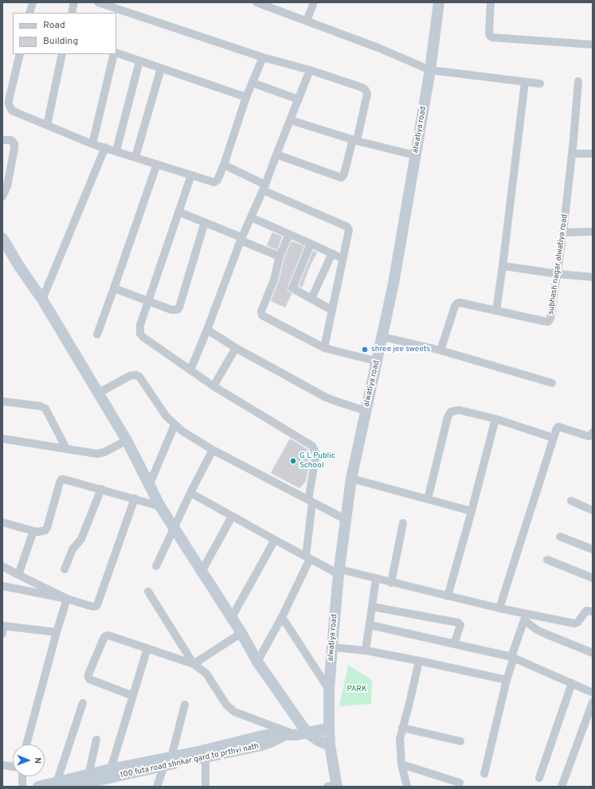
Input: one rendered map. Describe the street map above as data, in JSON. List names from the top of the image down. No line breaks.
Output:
{"streets":{"street":["alwatiya road","subhash nagar alwatiya road","100 futa road shnkar gard to prthvi nath"]},"crossings":[["alwatiya road","100 futa road shnkar gard to prthvi nath"]],"parks":["PARK"],"places":["shree jee sweets","G L Public School"],"legend":["Road","Building"],"north":"right"}
